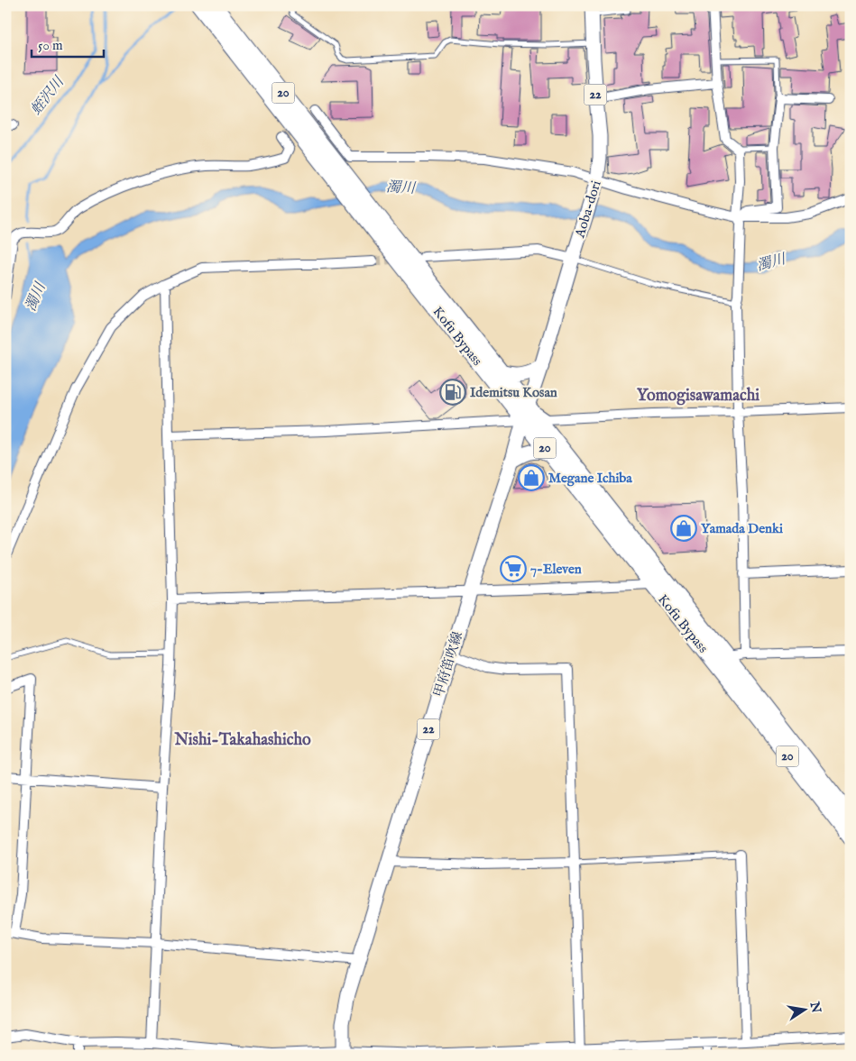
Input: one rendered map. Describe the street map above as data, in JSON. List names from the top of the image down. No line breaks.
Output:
{"streets":{"highway":["20","Kofu Bypass"],"main road":["22","Aoba-dori","甲府笛吹線"]},"crossings":[["Aoba-dori","Kofu Bypass"],["Aoba-dori","甲府笛吹線"],["Kofu Bypass","甲府笛吹線"]],"districts":["Yomogisawamachi","Nishi-Takahashicho"],"water":["蛭沢川","濁川"],"places":{"fuel station":["Idemitsu Kosan"],"shop":["Megane Ichiba","Yamada Denki"],"supermarket":["7-Eleven"]},"scale_bar":"50 m","north":"right"}
